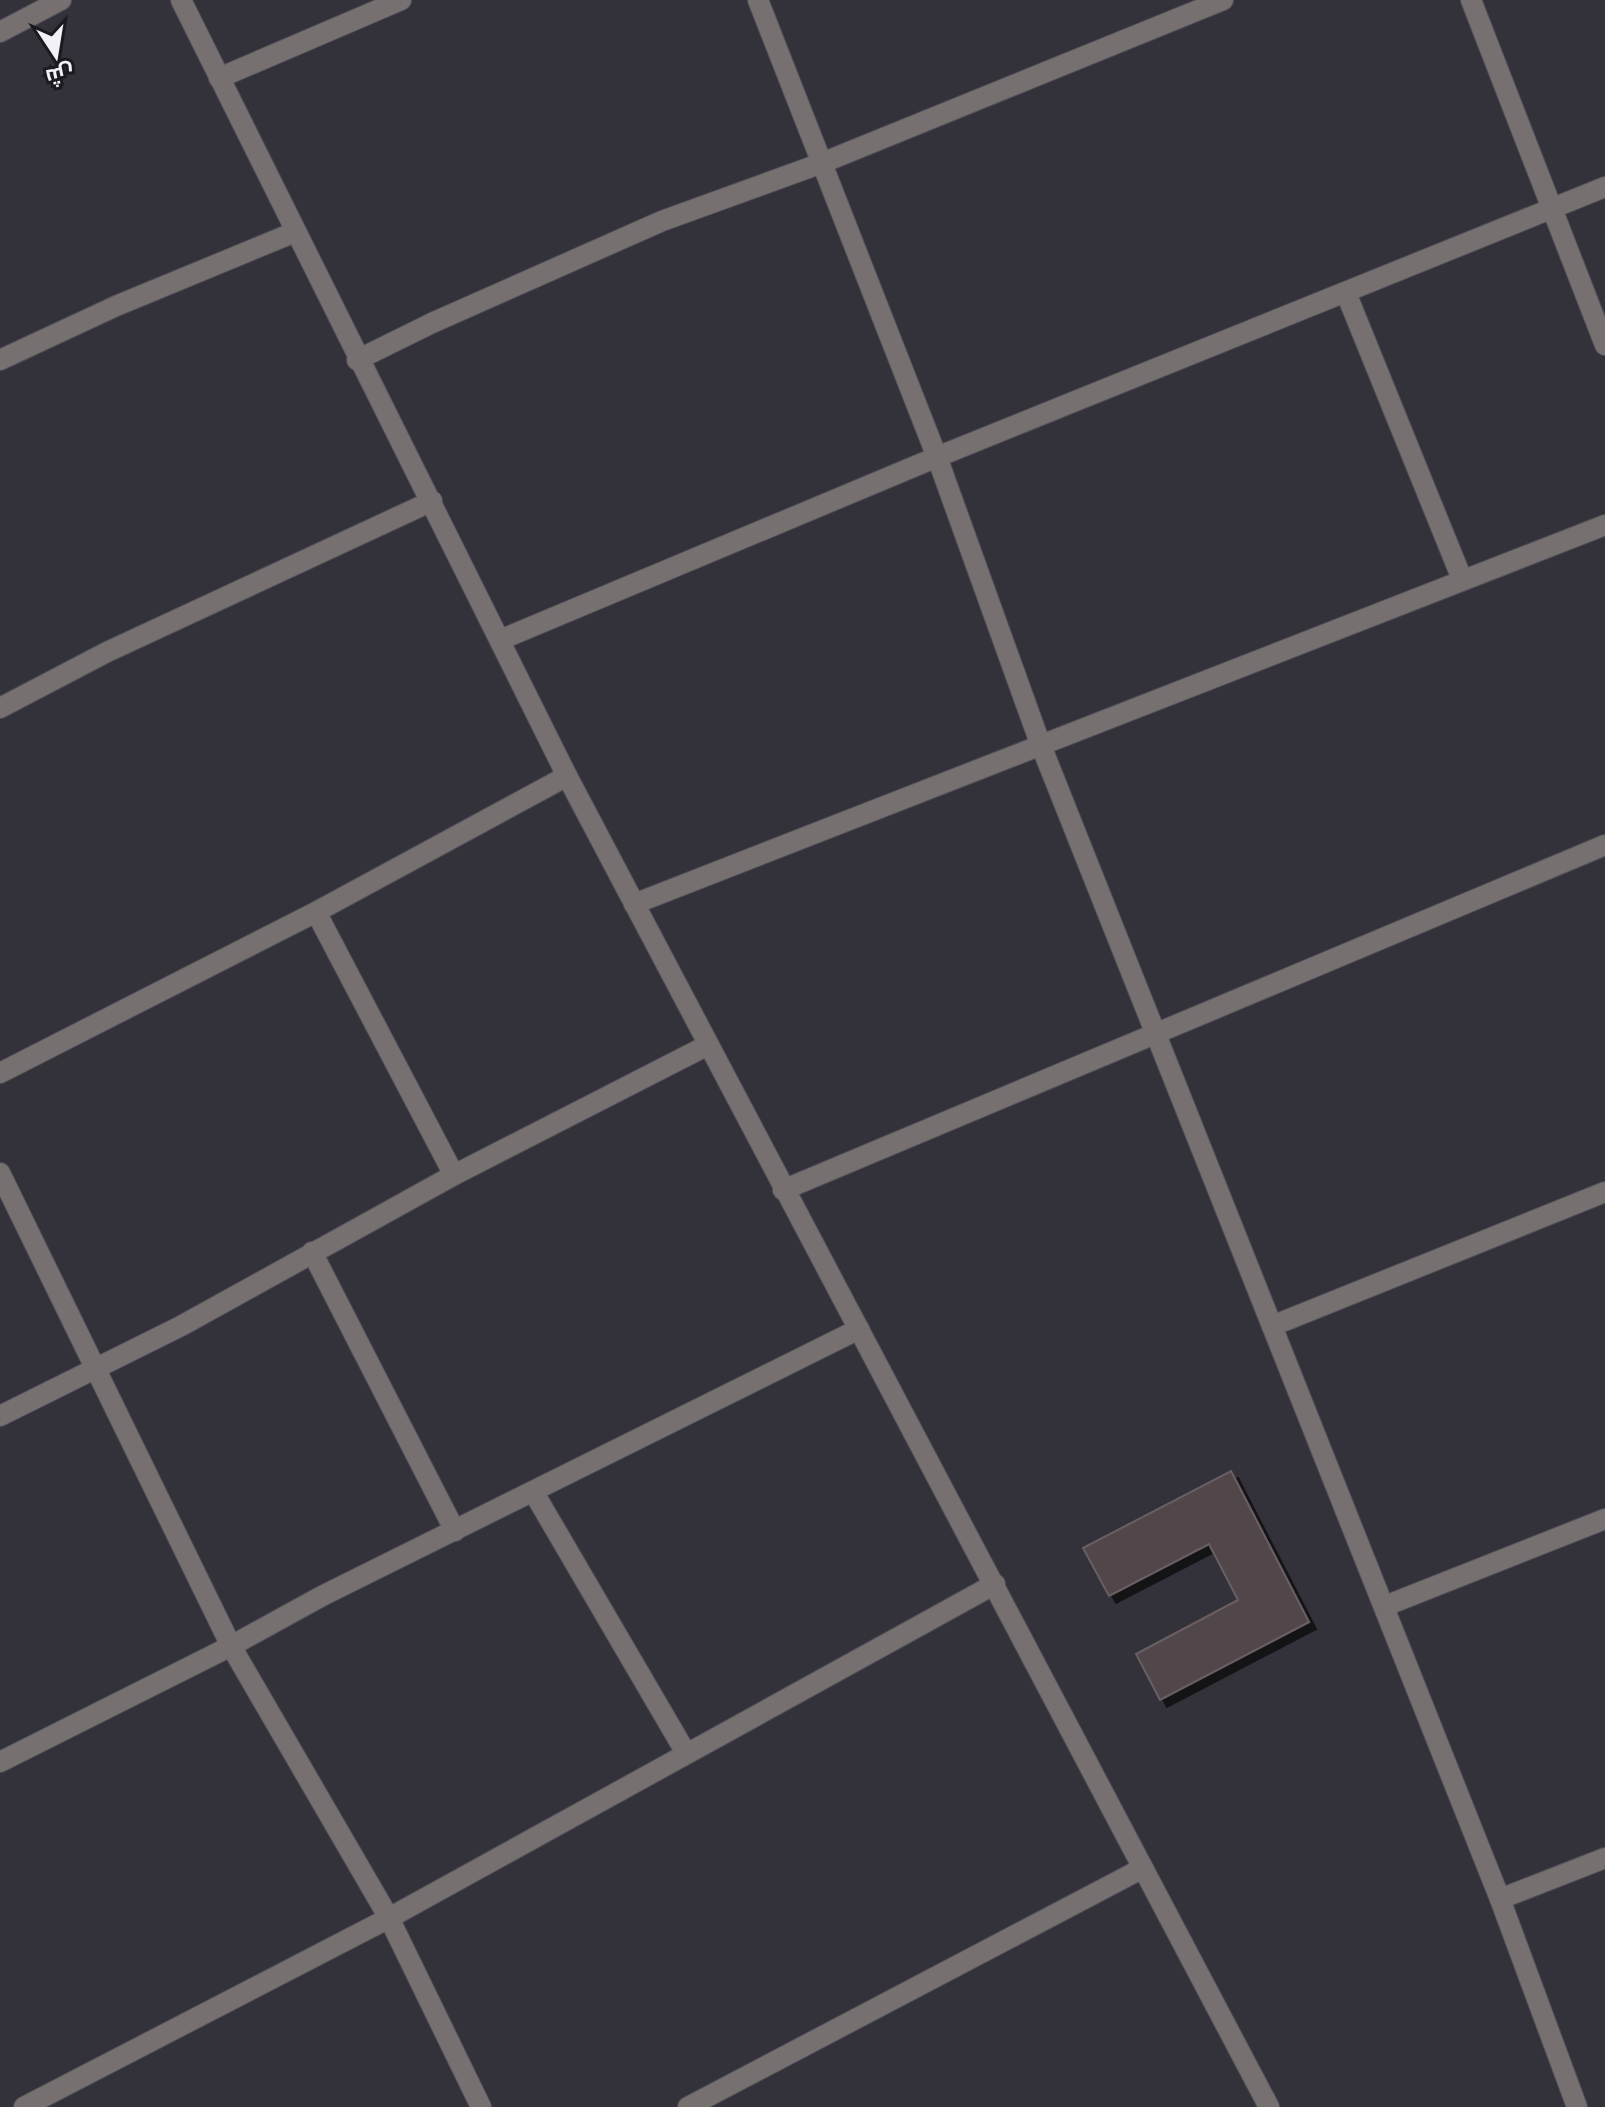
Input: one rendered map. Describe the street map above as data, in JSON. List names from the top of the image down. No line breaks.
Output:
{"north":"bottom"}
